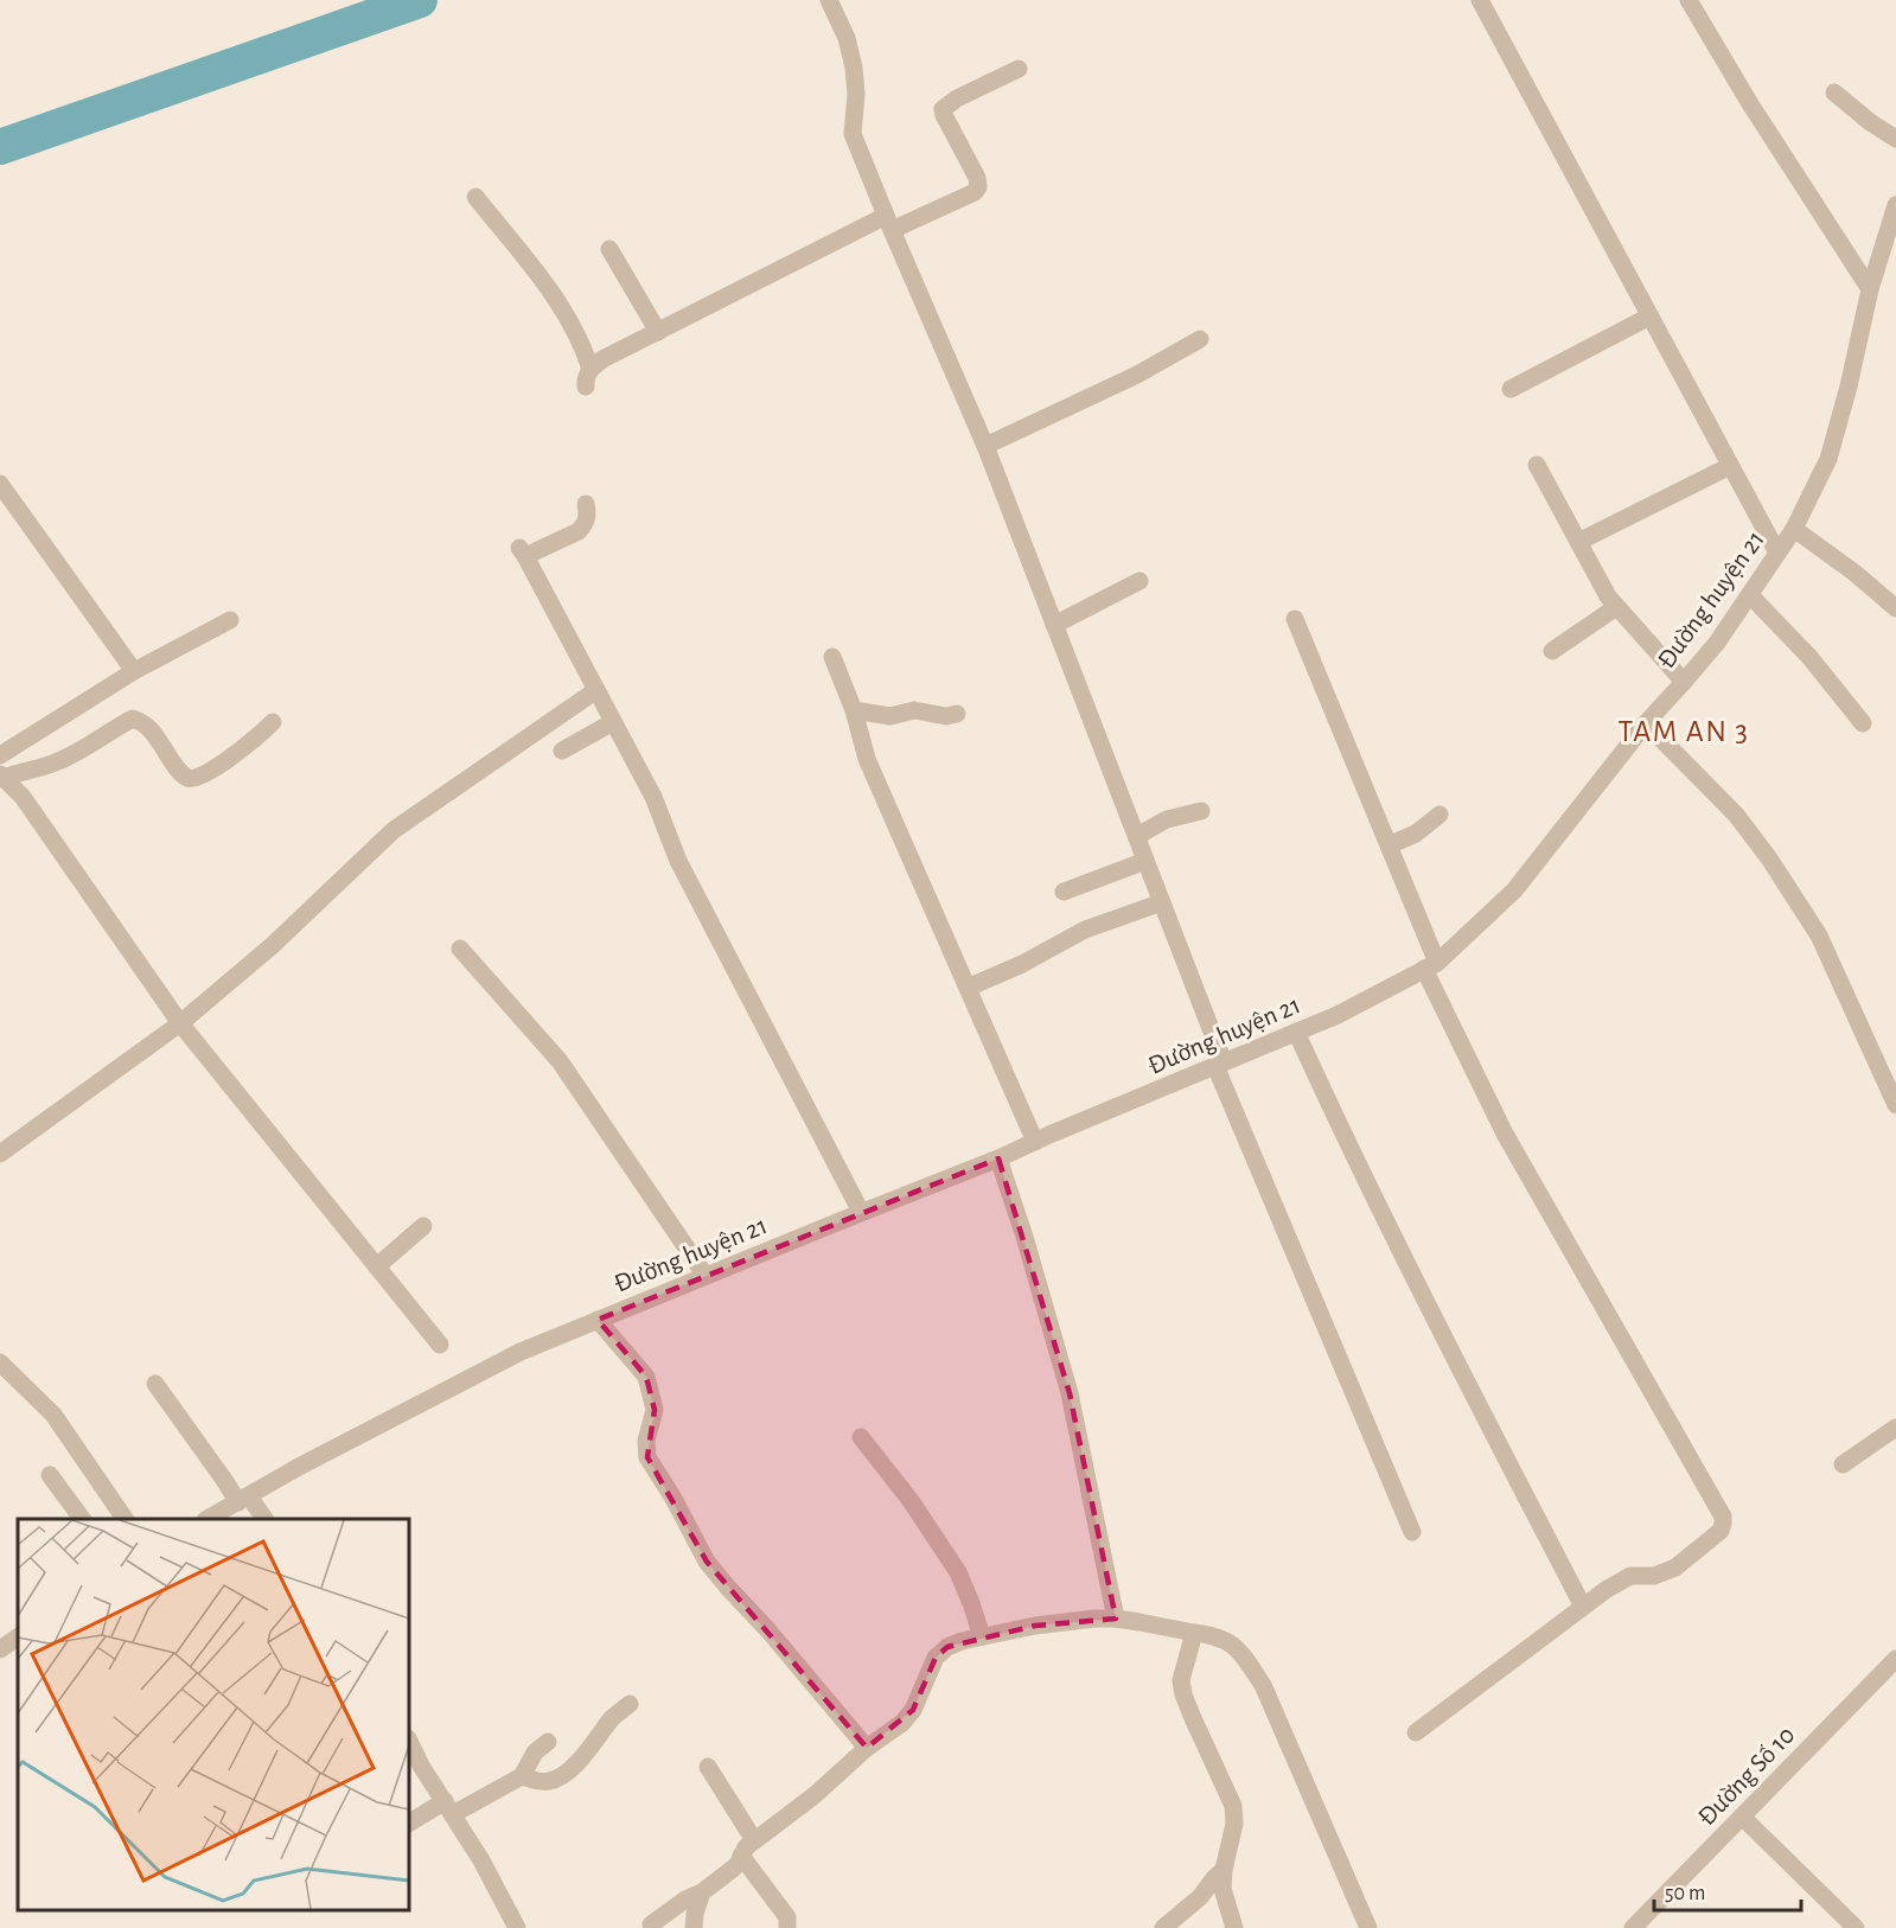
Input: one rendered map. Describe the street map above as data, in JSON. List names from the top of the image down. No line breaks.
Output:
{"streets":{"street":["Đường huyện 21","Đường Số 10"]},"districts":["TAM AN 3"],"scale_bar":"50 m"}
